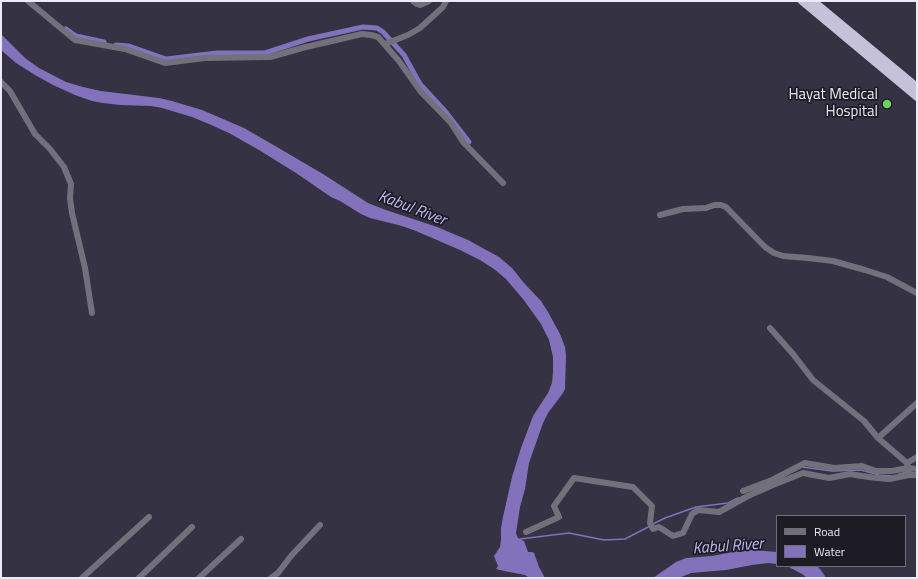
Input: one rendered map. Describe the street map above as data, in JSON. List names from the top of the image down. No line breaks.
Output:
{"water":["Kabul River"],"places":["Hayat Medical Hospital"],"legend":["Road","Water"]}
